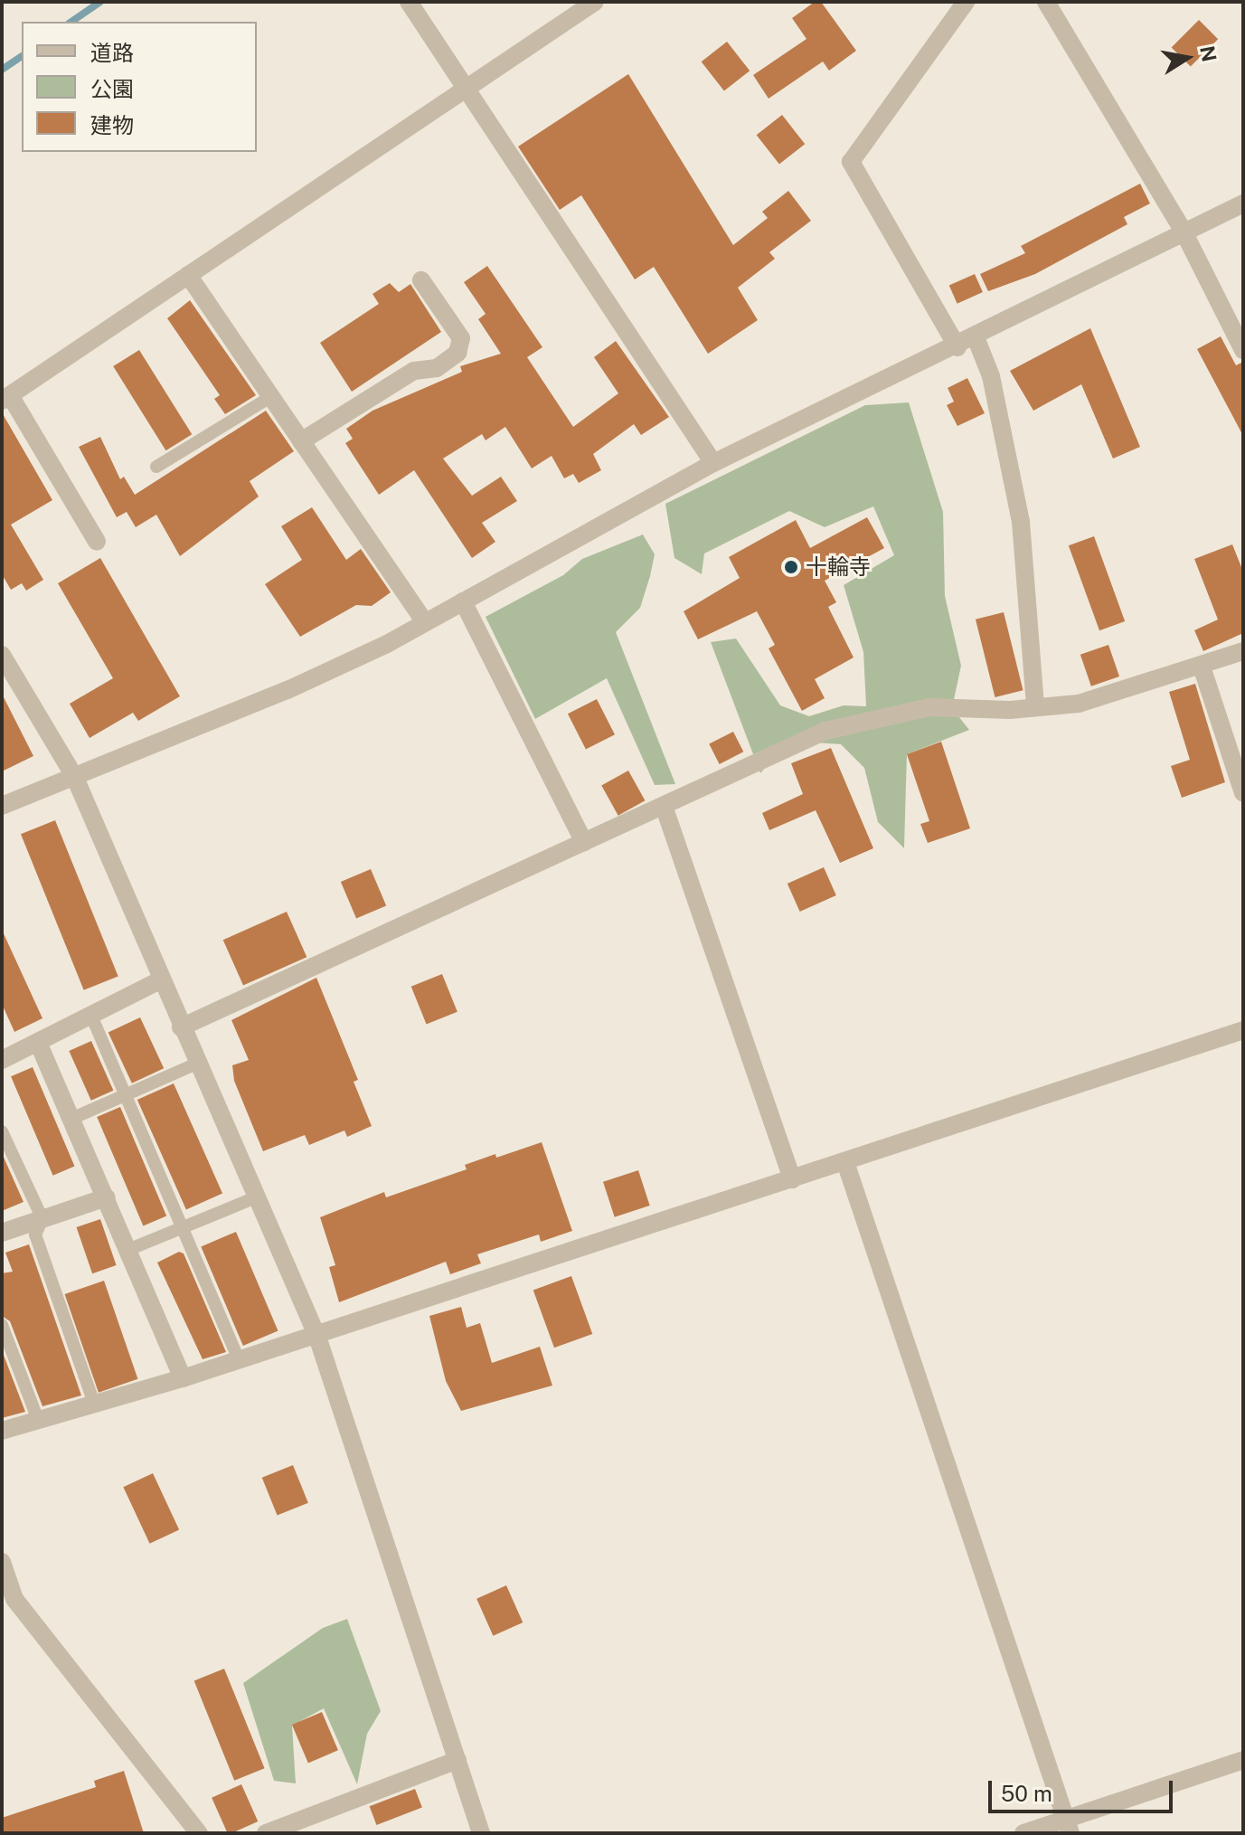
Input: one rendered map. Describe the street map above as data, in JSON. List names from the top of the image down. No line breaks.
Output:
{"places":["十輪寺"],"legend":["道路","公園","建物"],"scale_bar":"50 m","north":"right"}
